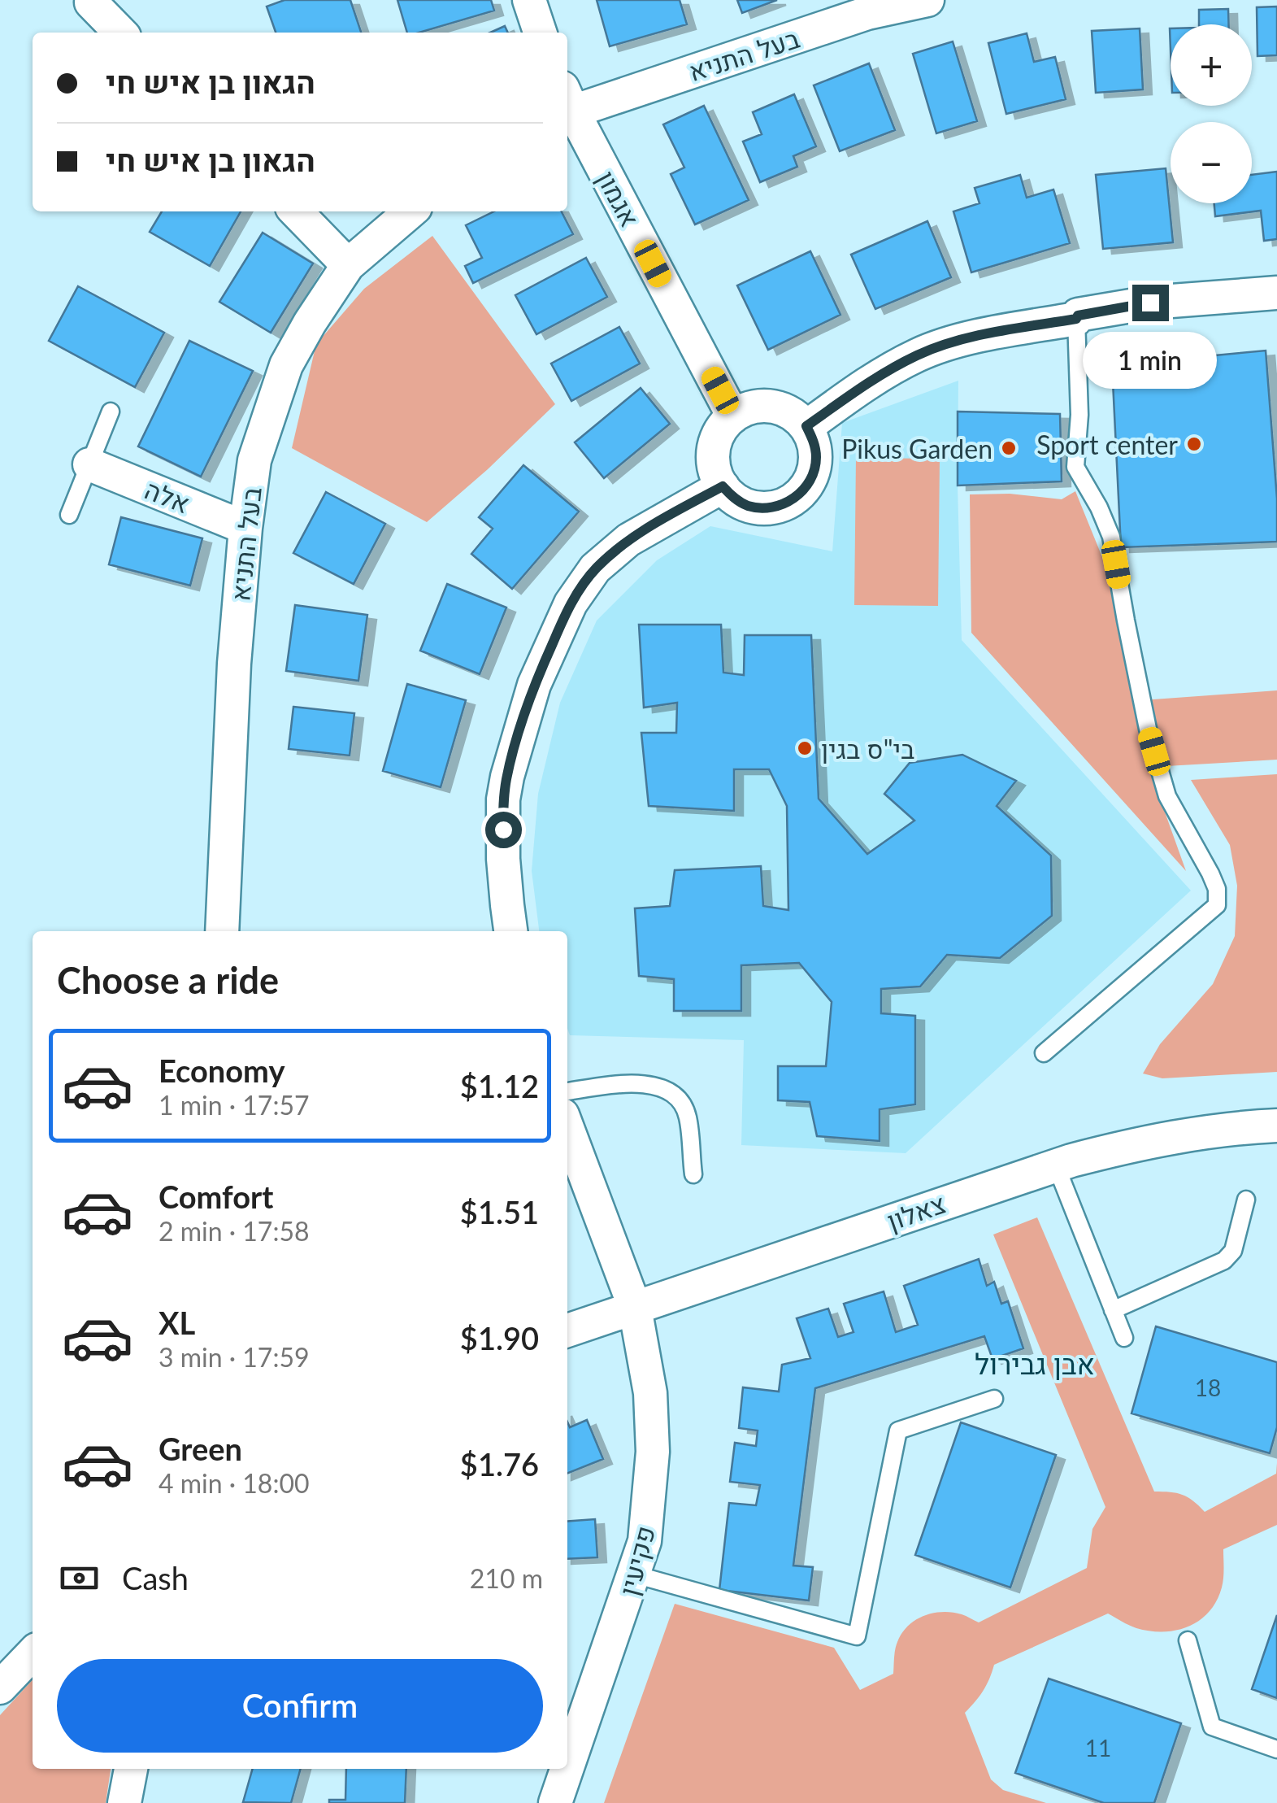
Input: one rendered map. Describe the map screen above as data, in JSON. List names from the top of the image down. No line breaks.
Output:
{"streets":{"street":["בעל התניא","אגמון","אלה","צאלון","פקיעין"]},"crossings":[["בעל התניא","אלה"],["צאלון","פקיעין"]],"districts":["אבן גבירול"],"places":["Sport center","Pikus Garden","בי\"ס בגין"],"house_numbers":["18","11"],"page":{"map_buttons":["+","−"],"banner":["הגאון בן איש חי","הגאון בן איש חי"],"bubble":"1 min","heading":"Choose a ride","list":[{"name":"Economy","note":"1 min · 17:57","value":"$1.12"},{"name":"Comfort","note":"2 min · 17:58","value":"$1.51"},{"name":"XL","note":"3 min · 17:59","value":"$1.90"},{"name":"Green","note":"4 min · 18:00","value":"$1.76"}],"pay":["Cash","210 m"],"buttons":"Confirm"}}
